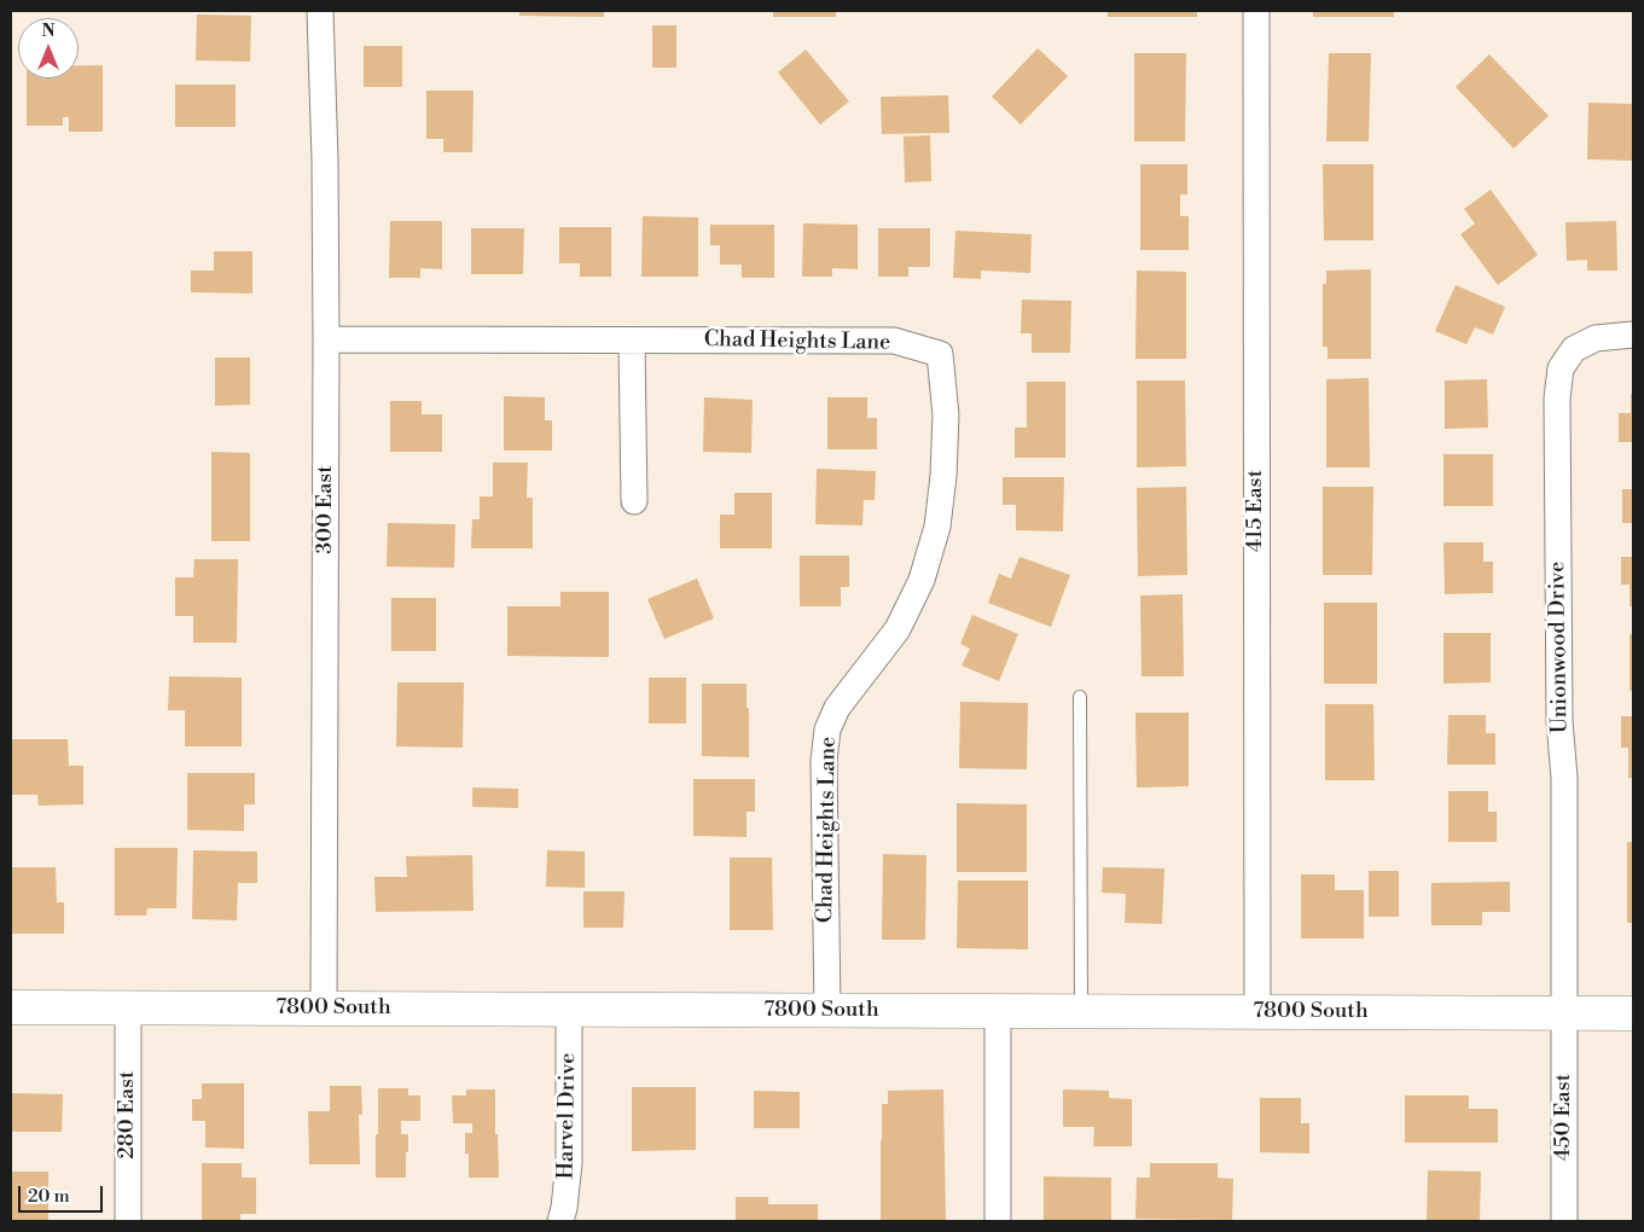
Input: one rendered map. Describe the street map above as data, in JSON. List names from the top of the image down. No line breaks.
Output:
{"streets":{"main road":["7800 South"],"street":["Chad Heights Lane","300 East","415 East","Unionwood Drive","280 East","Harvel Drive","450 East"]},"crossings":[["Chad Heights Lane","300 East"],["Chad Heights Lane","7800 South"],["300 East","7800 South"],["415 East","7800 South"],["Unionwood Drive","7800 South"],["Unionwood Drive","450 East"],["7800 South","280 East"],["7800 South","Harvel Drive"],["7800 South","450 East"]],"scale_bar":"20 m","north":"top"}
